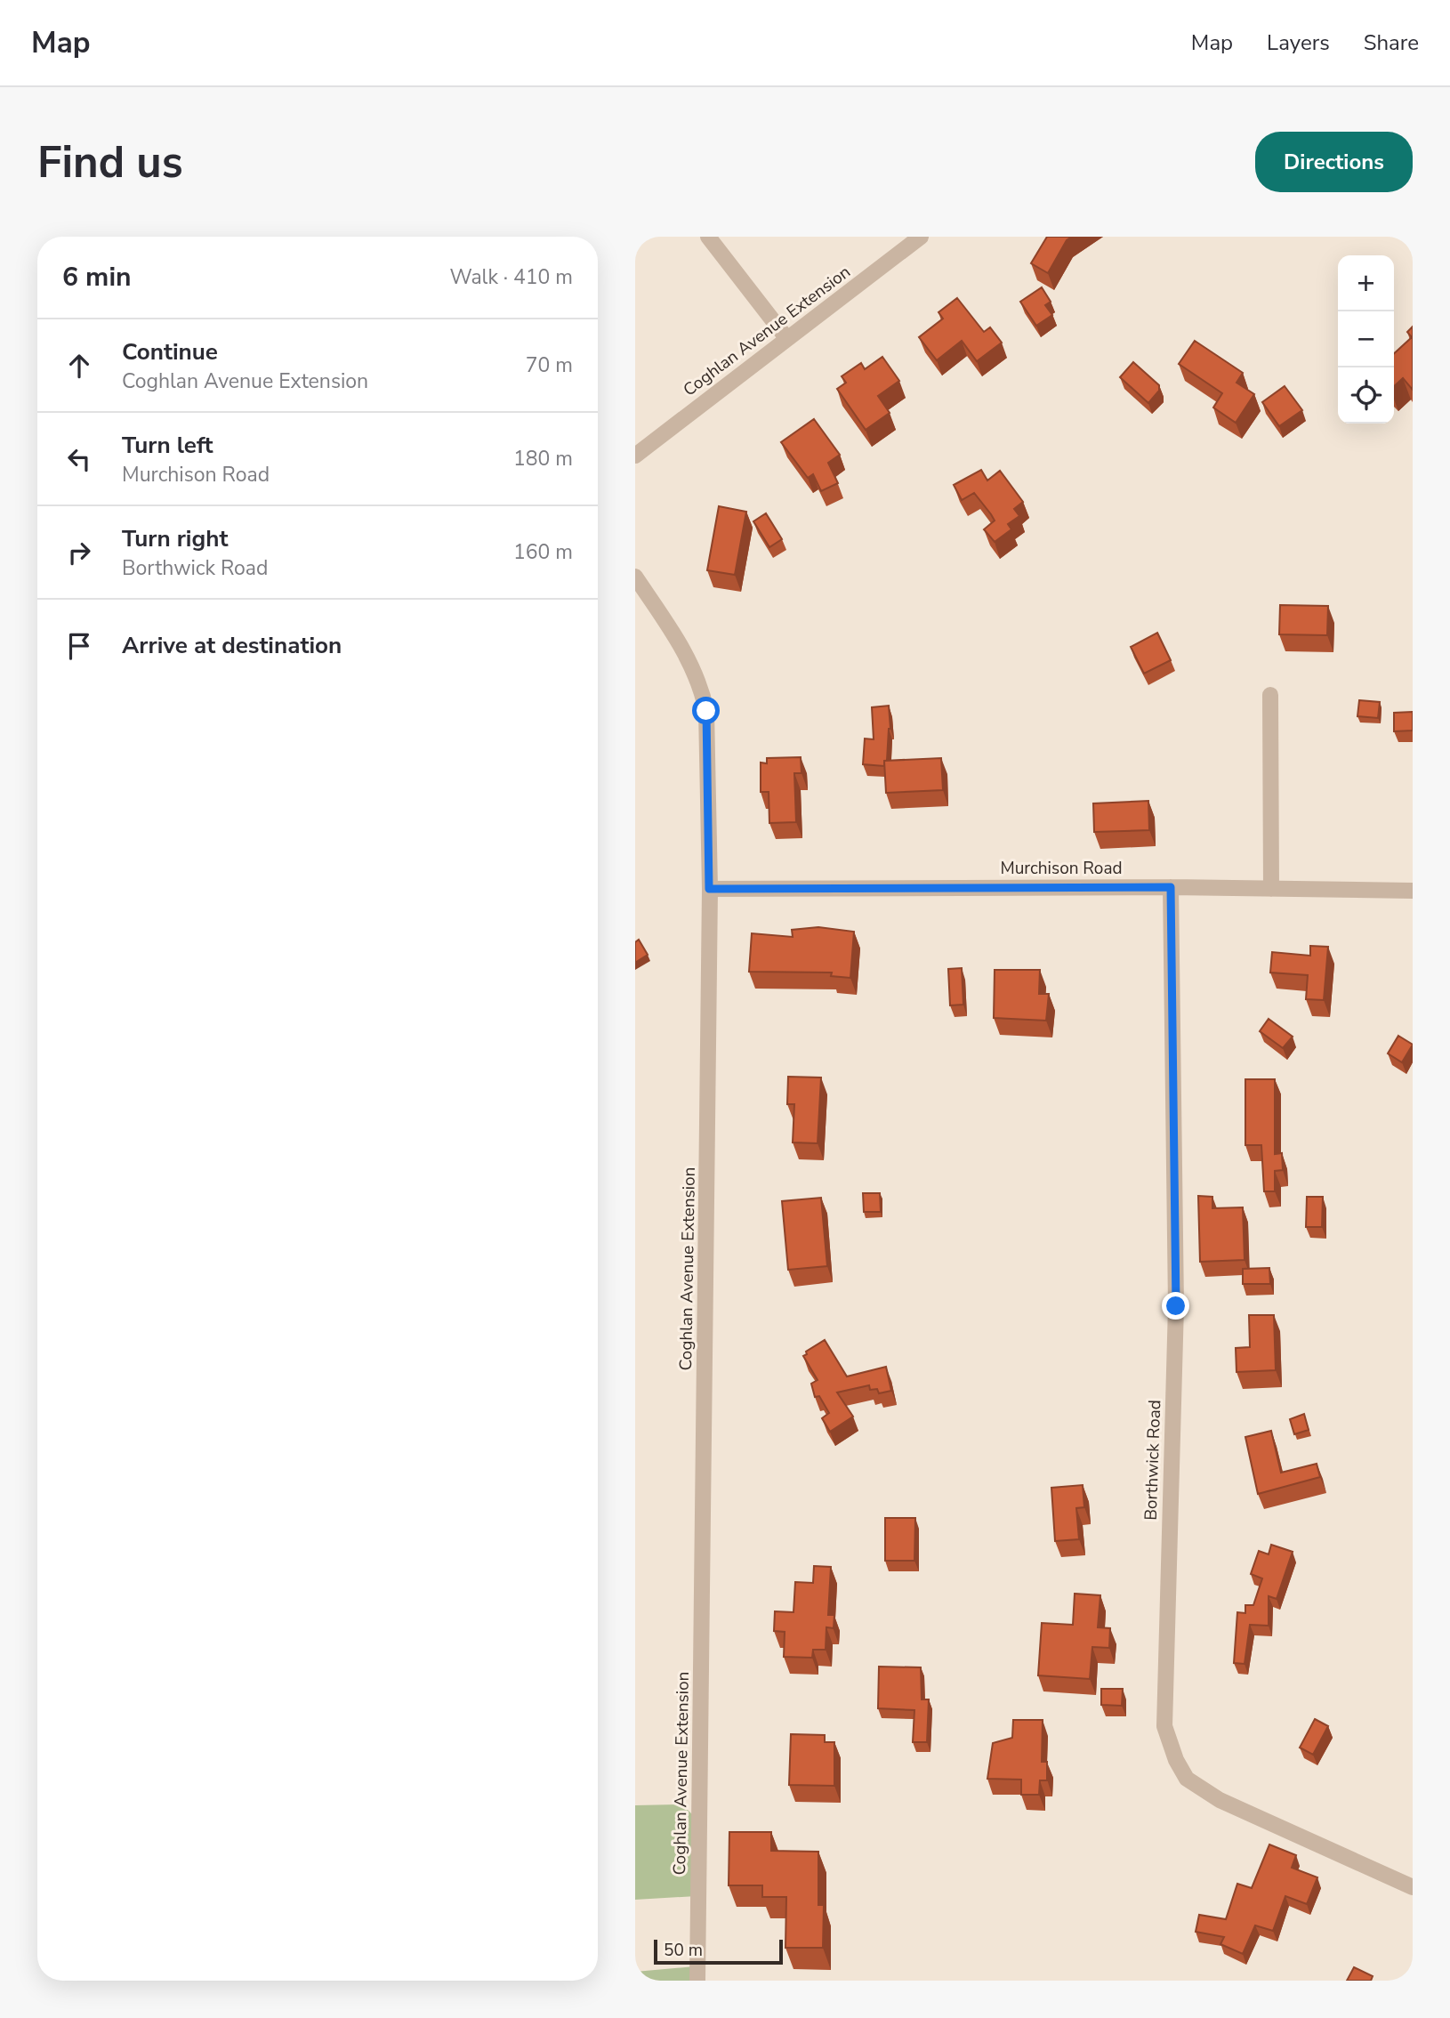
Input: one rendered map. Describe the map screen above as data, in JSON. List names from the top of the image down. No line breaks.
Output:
{"streets":{"street":["Coghlan Avenue Extension","Murchison Road","Borthwick Road"]},"crossings":[["Coghlan Avenue Extension","Murchison Road"],["Murchison Road","Borthwick Road"]],"scale_bar":"50 m","page":{"header":"Map","nav":["Map","Layers","Share"],"buttons":"Directions","title":"Find us","heading":["6 min","Walk · 410 m"],"map_buttons":["+","−"],"list":[["Continue","Coghlan Avenue Extension","70 m"],["Turn left","Murchison Road","180 m"],["Turn right","Borthwick Road","160 m"],"Arrive at destination"],"scale":"50 m"}}
